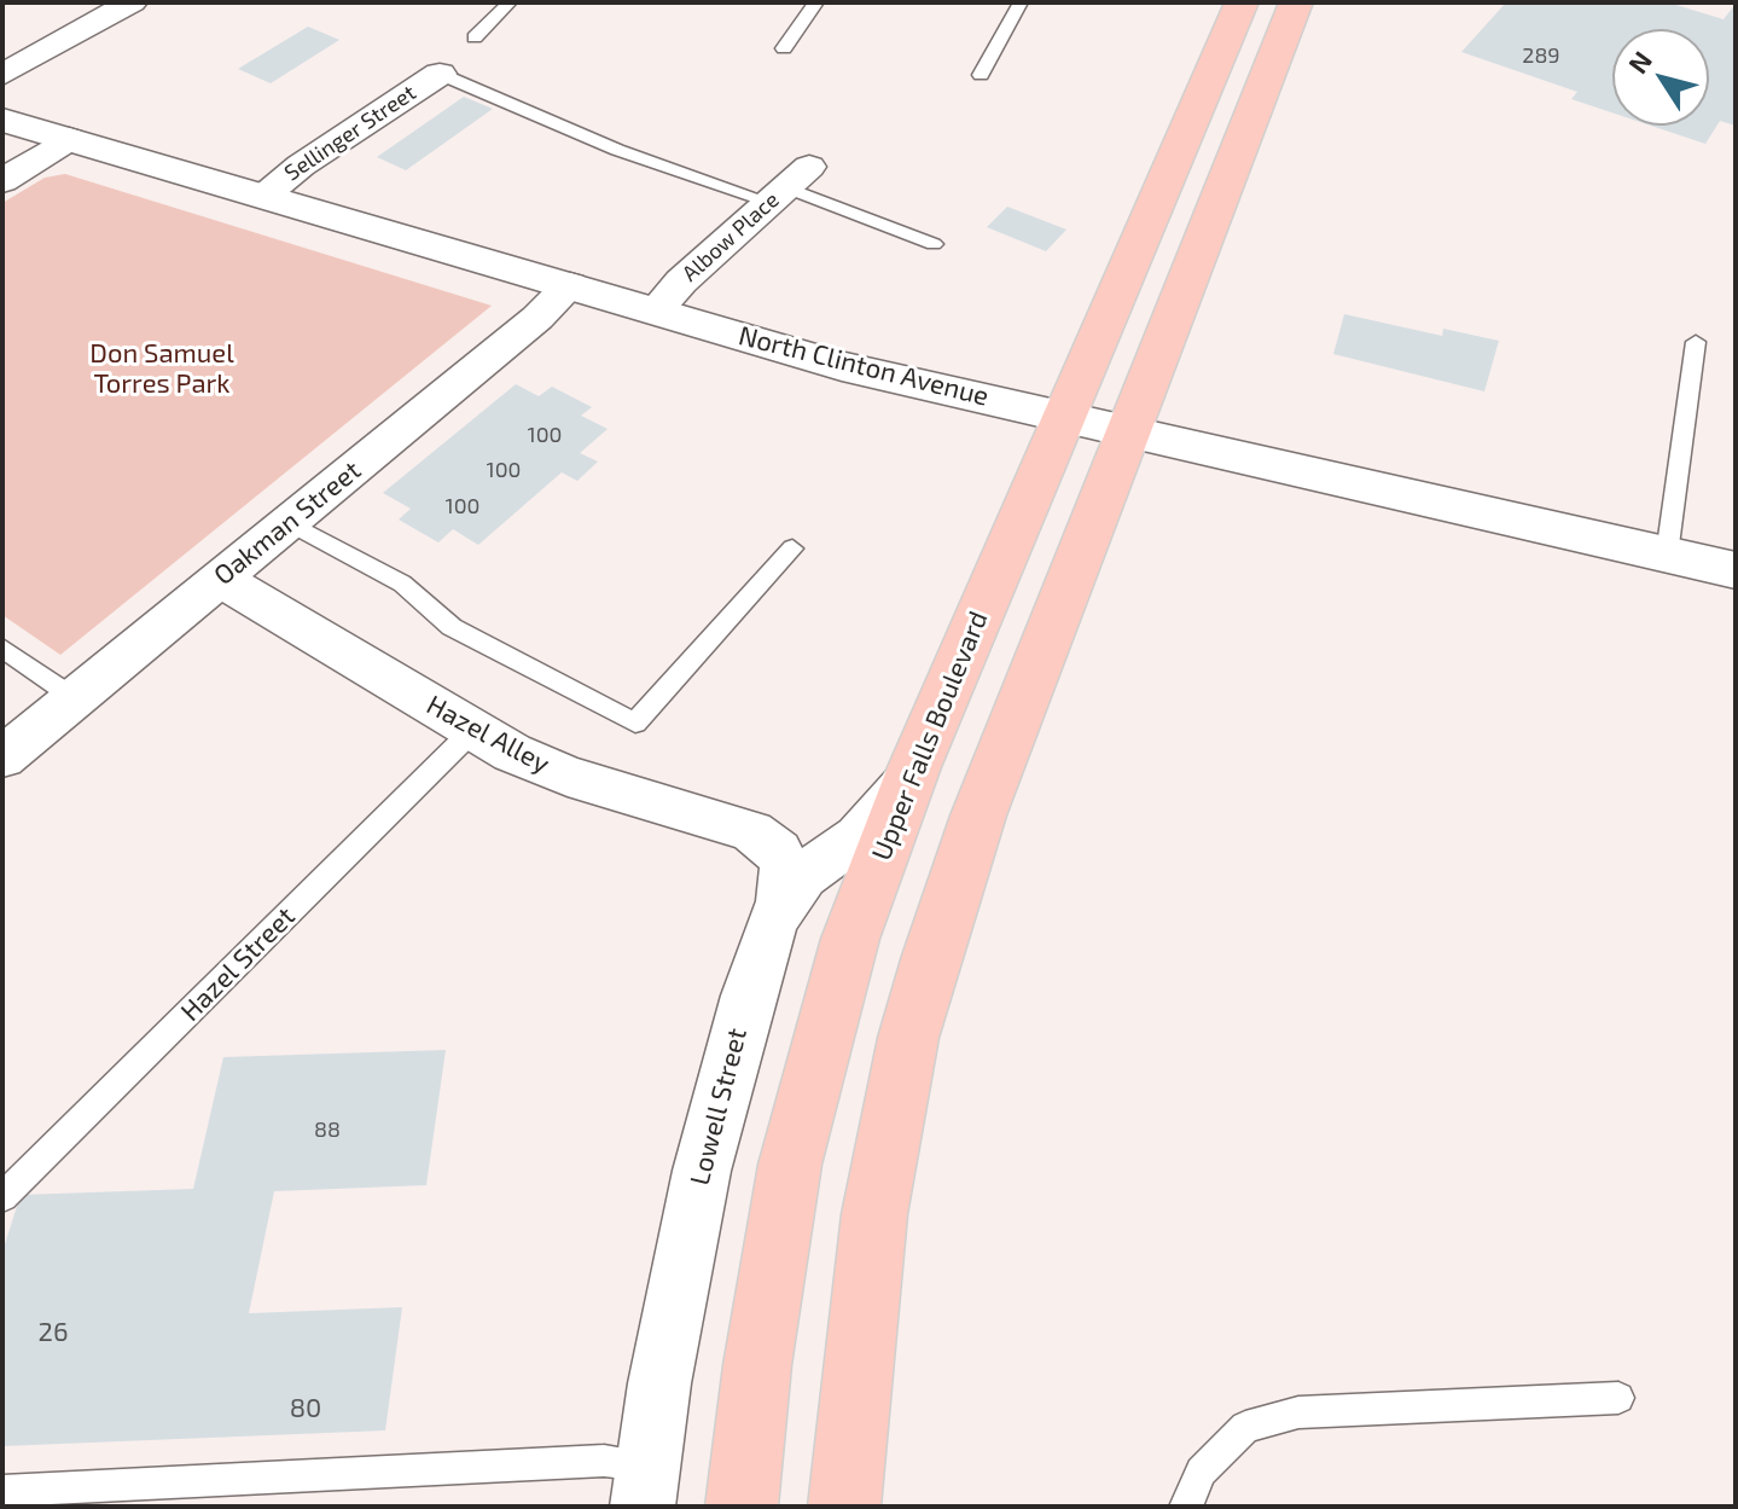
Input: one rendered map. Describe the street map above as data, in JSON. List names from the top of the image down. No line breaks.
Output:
{"streets":{"main road":["Upper Falls Boulevard"],"street":["Sellinger Street","Albow Place","North Clinton Avenue","Oakman Street","Hazel Alley","Lowell Street"],"lane":["Hazel Street"]},"crossings":[["Sellinger Street","North Clinton Avenue"],["Albow Place","North Clinton Avenue"],["North Clinton Avenue","Oakman Street"],["North Clinton Avenue","Upper Falls Boulevard"],["Oakman Street","Hazel Alley"],["Hazel Alley","Hazel Street"],["Hazel Alley","Lowell Street"],["Upper Falls Boulevard","Lowell Street"]],"parks":["Don Samuel Torres Park"],"house_numbers":["289","100","100","100","88","26","80"],"north":"top left"}
